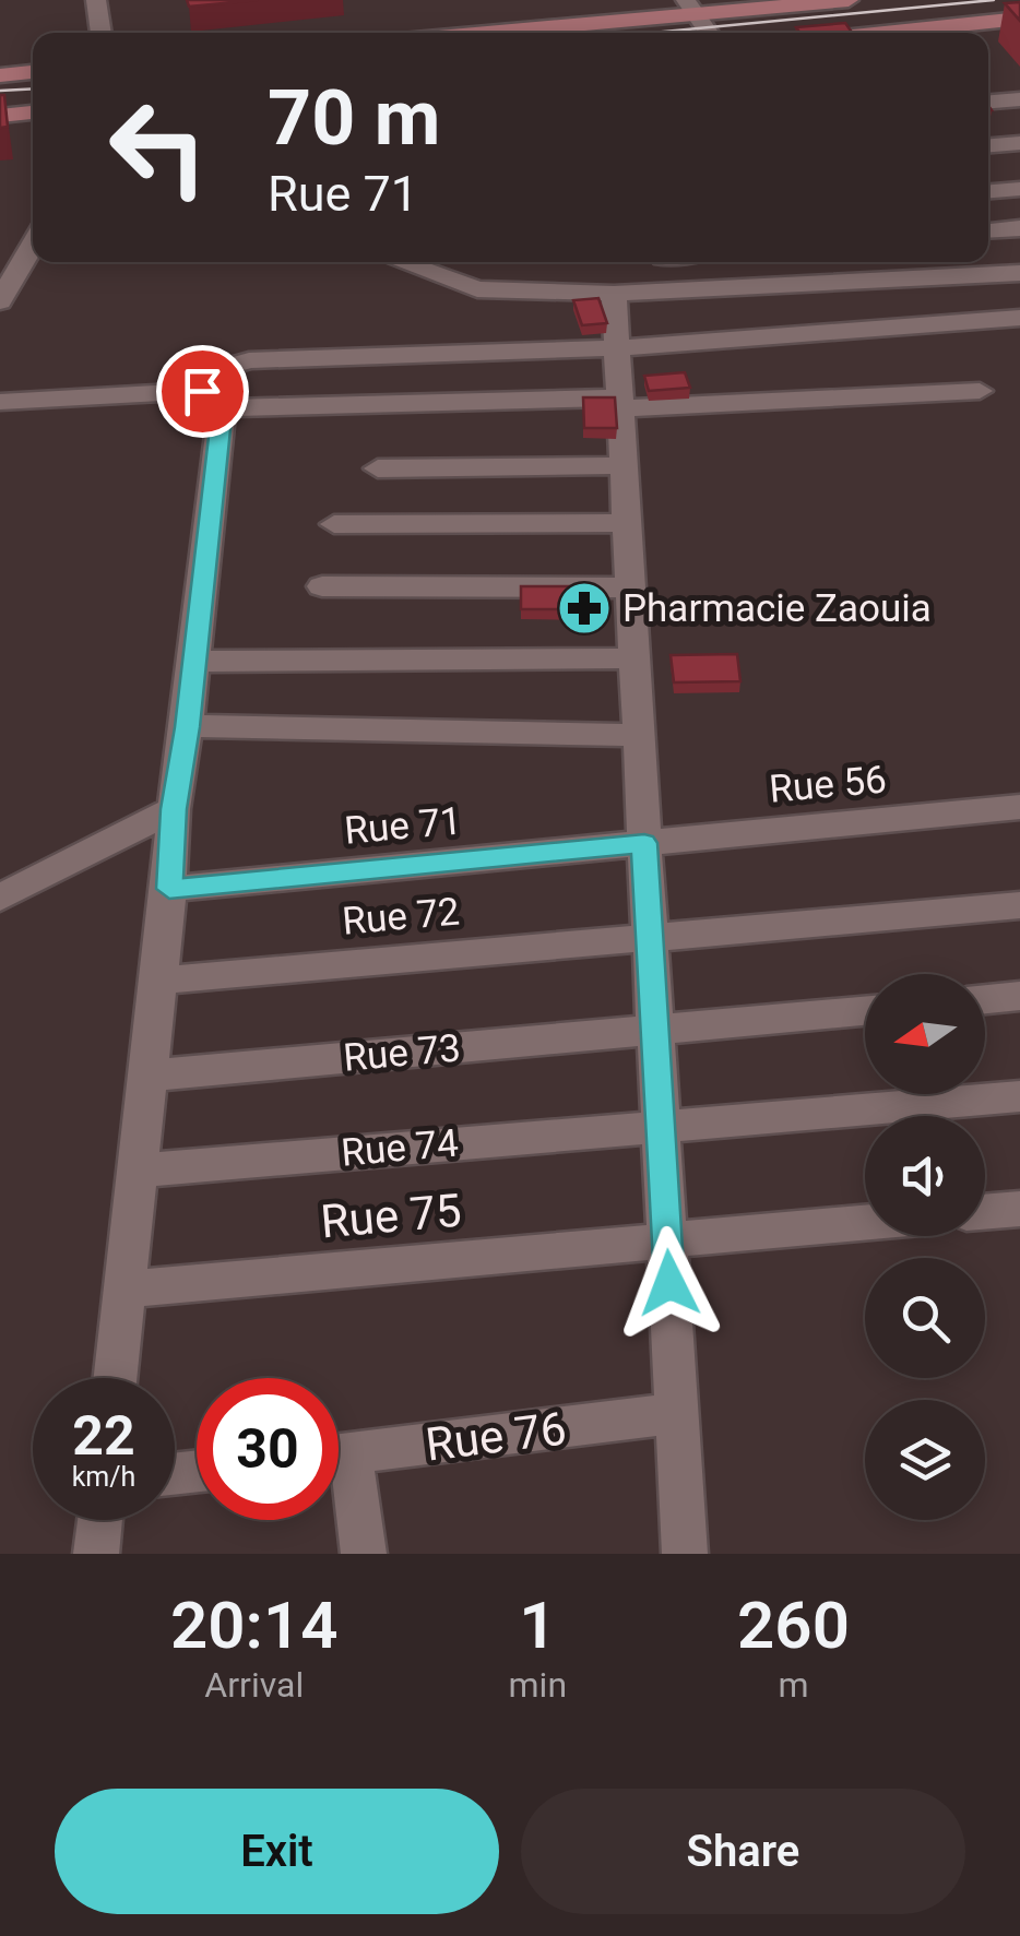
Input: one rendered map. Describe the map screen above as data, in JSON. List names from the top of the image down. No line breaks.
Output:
{"streets":{"street":["Rue 56","Rue 71","Rue 72","Rue 73","Rue 74","Rue 75","Rue 76"]},"crossings":[["Rue 56","Rue 71"]],"places":{"pharmacy":["Pharmacie Zaouia"]},"north":"left","page":{"turn":["70 m","Rue 71"],"speed":"22 km/h","limit":"30","eta":["20:14","Arrival","1","min","260","m"],"buttons":["Exit","Share"]}}
